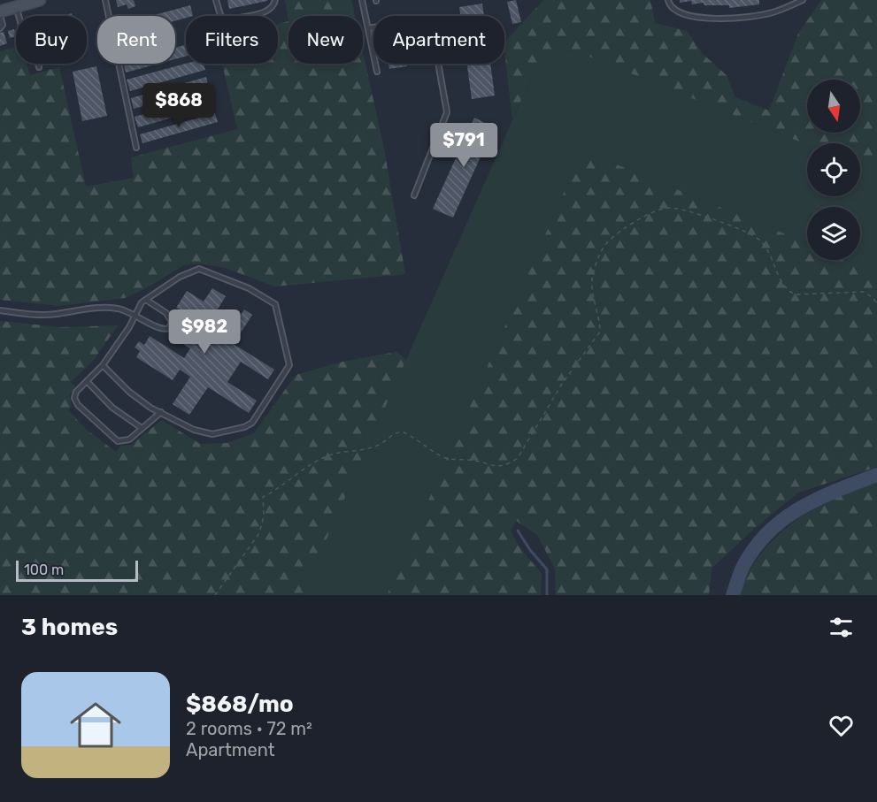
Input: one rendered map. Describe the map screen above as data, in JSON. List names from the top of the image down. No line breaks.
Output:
{"scale_bar":"100 m","north":"bottom","page":{"chip":["Buy","Rent","Filters","New","Apartment"],"price":["$868","$791","$982"],"scale":"100 m","heading":"3 homes","list":[{"name":"$868/mo","note":"2 rooms · 72 m² · Apartment"}]}}
